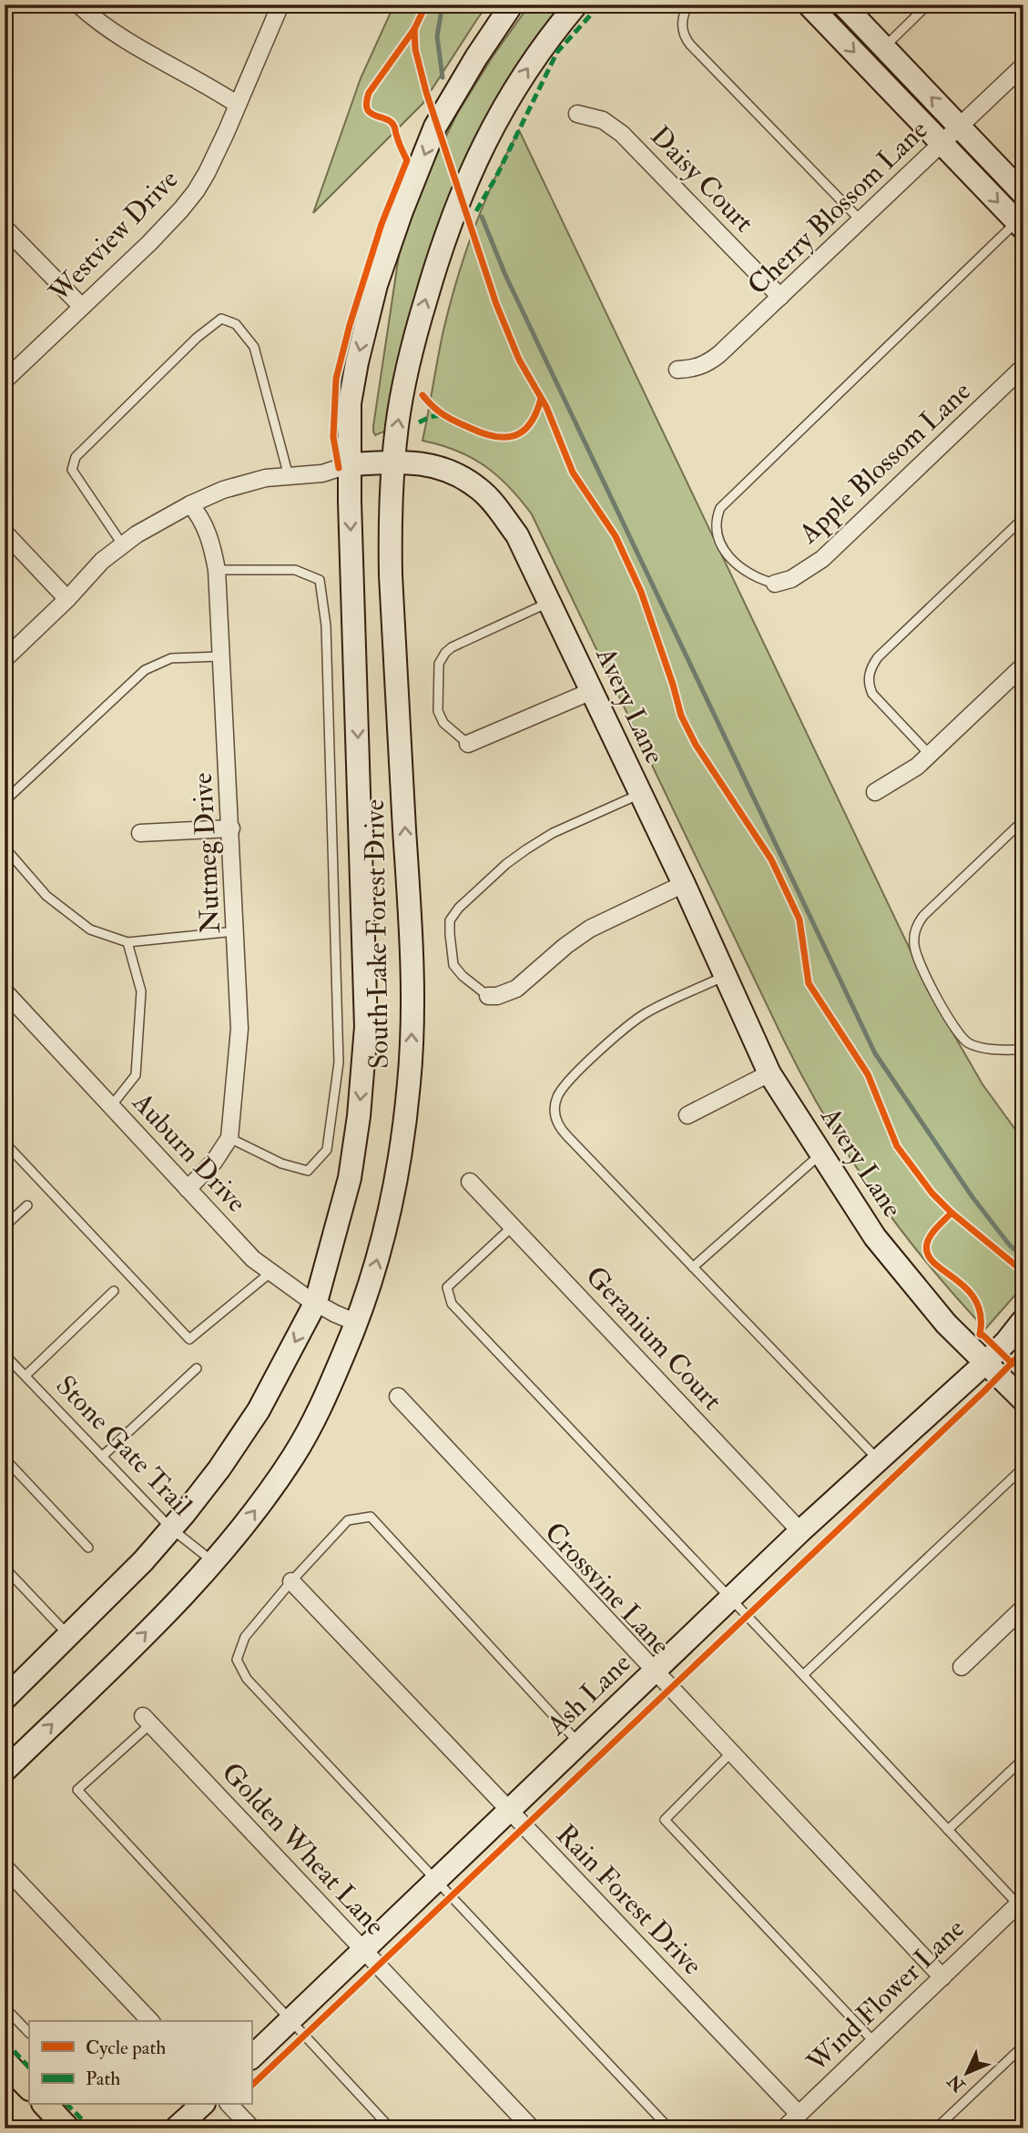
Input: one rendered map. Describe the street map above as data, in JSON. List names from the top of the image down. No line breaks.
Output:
{"streets":{"main road":["Avery Lane","South Lake Forest Drive","Ash Lane"],"street":["Daisy Court","Cherry Blossom Lane","Westview Drive","Apple Blossom Lane","Nutmeg Drive","Auburn Drive","Geranium Court","Crossvine Lane","Golden Wheat Lane","Rain Forest Drive","Wind Flower Lane"],"lane":["Stone Gate Trail"]},"crossings":[["Daisy Court","Cherry Blossom Lane"],["Avery Lane","Nutmeg Drive"],["Avery Lane","South Lake Forest Drive"],["Avery Lane","Ash Lane"],["Nutmeg Drive","Auburn Drive"],["South Lake Forest Drive","Auburn Drive"],["South Lake Forest Drive","Stone Gate Trail"],["Geranium Court","Ash Lane"],["Crossvine Lane","Ash Lane"],["Crossvine Lane","Wind Flower Lane"],["Ash Lane","Golden Wheat Lane"],["Ash Lane","Rain Forest Drive"],["Rain Forest Drive","Wind Flower Lane"]],"legend":["Cycle path","Path"],"north":"bottom left"}
